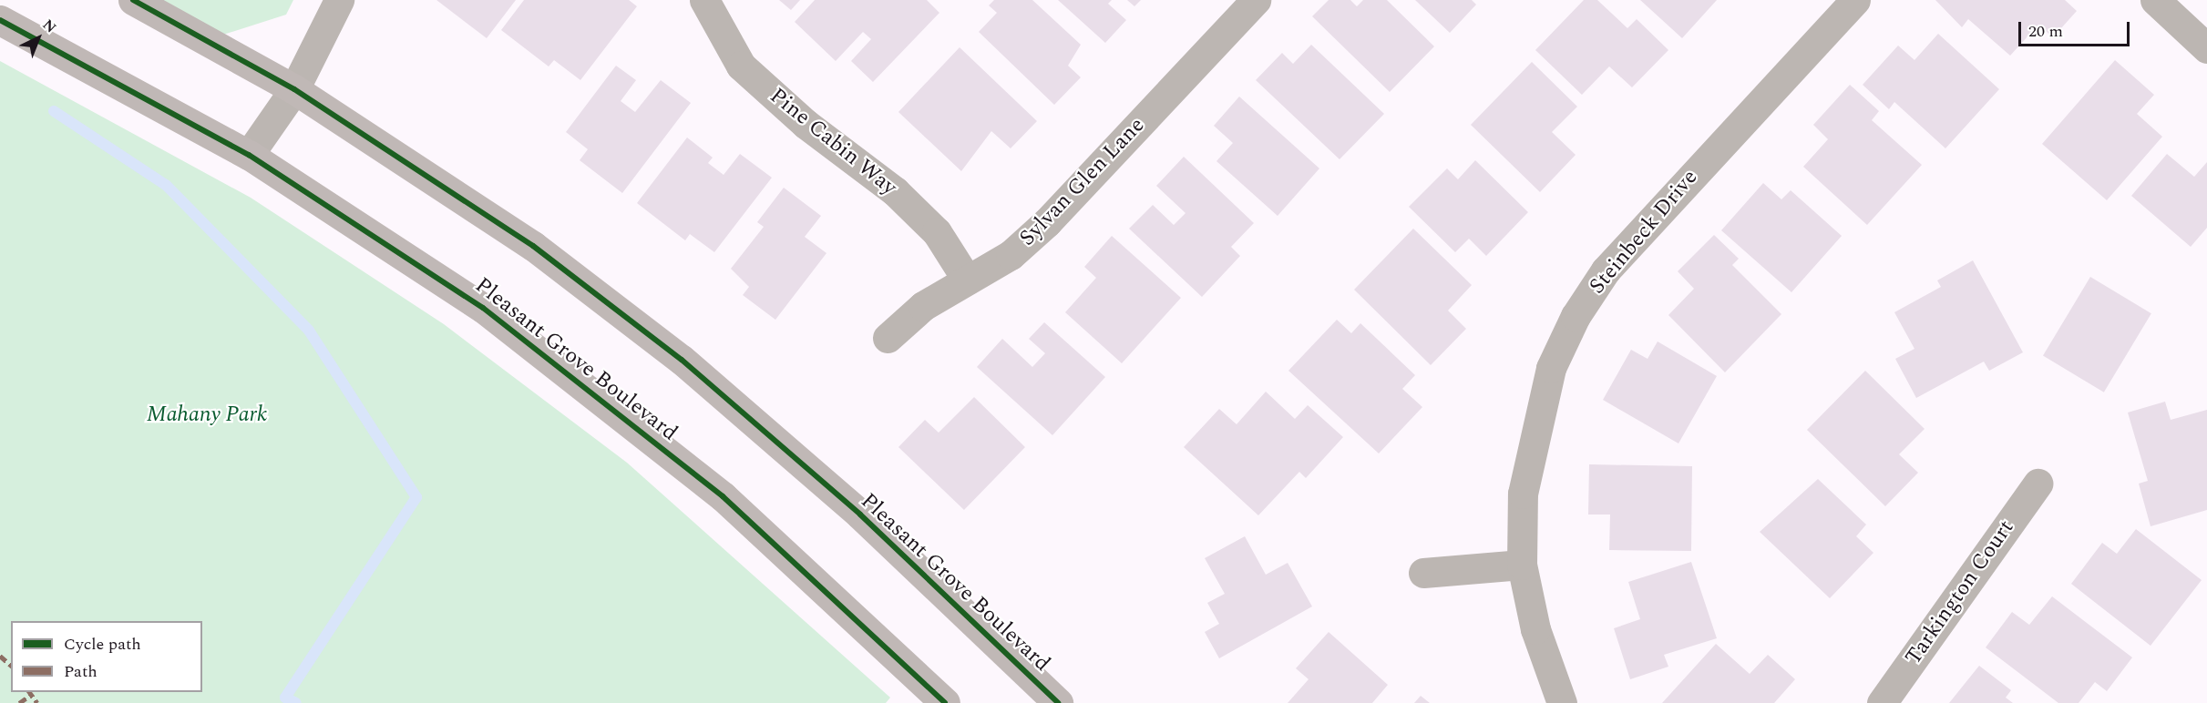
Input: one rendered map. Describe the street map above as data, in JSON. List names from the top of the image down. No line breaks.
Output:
{"streets":{"main road":["Pleasant Grove Boulevard"],"street":["Pine Cabin Way","Sylvan Glen Lane","Steinbeck Drive","Tarkington Court"]},"crossings":[["Pine Cabin Way","Sylvan Glen Lane"]],"parks":["Mahany Park"],"legend":["Cycle path","Path"],"scale_bar":"20 m","north":"top right"}
